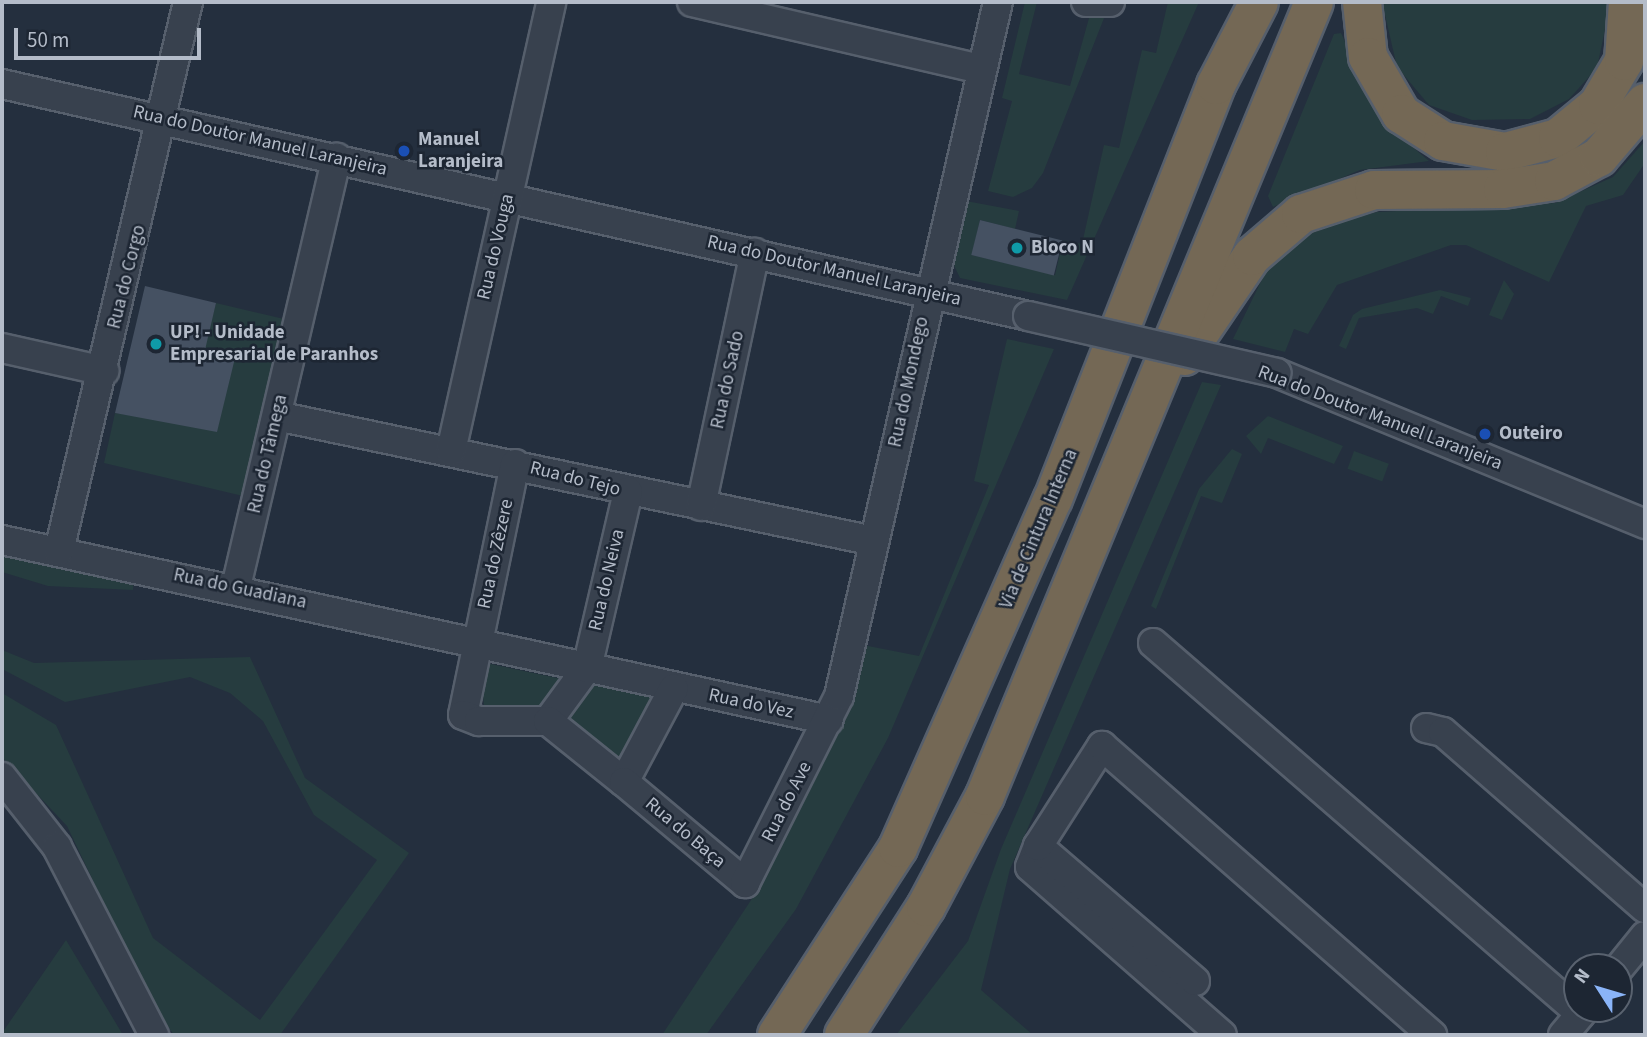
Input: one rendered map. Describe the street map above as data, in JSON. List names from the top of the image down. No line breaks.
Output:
{"streets":{"highway":["Via de Cintura Interna"],"street":["Rua do Doutor Manuel Laranjeira","Rua do Vouga","Rua do Corgo","Rua do Sado","Rua do Mondego","Rua do Tâmega","Rua do Tejo","Rua do Zêzere","Rua do Neiva","Rua do Guadiana","Rua do Vez","Rua do Ave","Rua do Baça"]},"crossings":[["Rua do Doutor Manuel Laranjeira","Rua do Vouga"],["Rua do Doutor Manuel Laranjeira","Rua do Corgo"],["Rua do Doutor Manuel Laranjeira","Rua do Sado"],["Rua do Doutor Manuel Laranjeira","Rua do Mondego"],["Rua do Doutor Manuel Laranjeira","Rua do Tâmega"],["Rua do Vouga","Rua do Tejo"],["Rua do Corgo","Rua do Guadiana"],["Rua do Sado","Rua do Tejo"],["Rua do Mondego","Rua do Tejo"],["Rua do Mondego","Rua do Vez"],["Rua do Mondego","Rua do Ave"],["Rua do Tâmega","Rua do Tejo"],["Rua do Tâmega","Rua do Guadiana"],["Rua do Tejo","Rua do Zêzere"],["Rua do Tejo","Rua do Neiva"],["Rua do Zêzere","Rua do Guadiana"],["Rua do Zêzere","Rua do Baça"],["Rua do Neiva","Rua do Guadiana"],["Rua do Neiva","Rua do Vez"],["Rua do Guadiana","Rua do Vez"],["Rua do Vez","Rua do Ave"],["Rua do Ave","Rua do Baça"]],"places":["Manuel Laranjeira","Bloco N","UP! - Unidade Empresarial de Paranhos","Outeiro"],"scale_bar":"50 m","north":"top left"}
